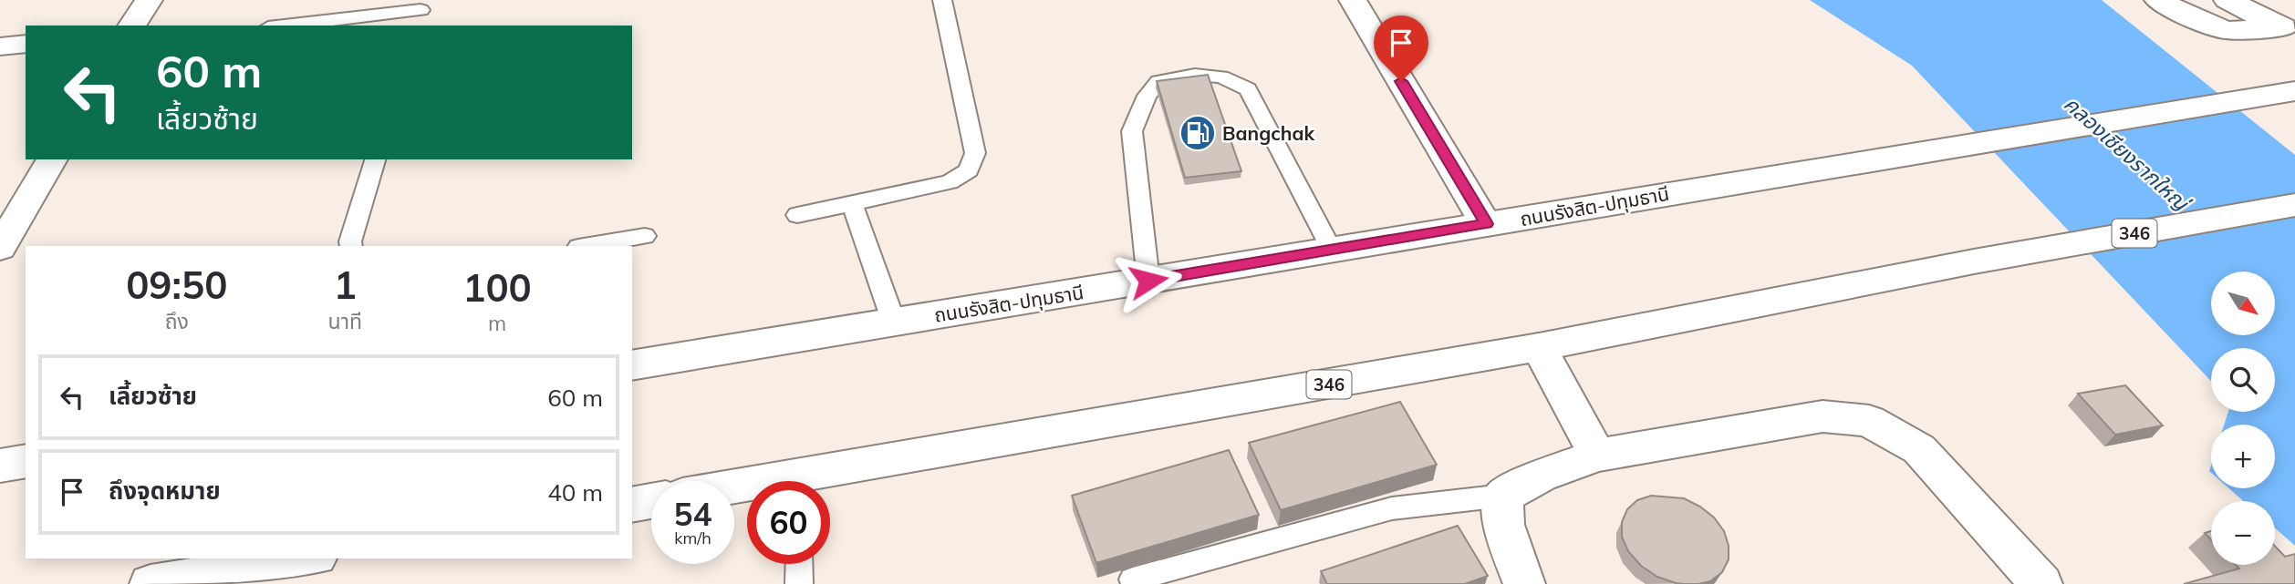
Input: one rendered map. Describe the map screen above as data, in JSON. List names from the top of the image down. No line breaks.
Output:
{"streets":{"main road":["ถนนรังสิต-ปทุมธานี","346"]},"water":["คลองเชียงรากใหญ่"],"places":{"fuel station":["Bangchak"]},"north":"bottom right","page":{"turn":["60 m","เลี้ยวซ้าย"],"eta":["09:50","ถึง","1","นาที","100","m"],"map_buttons":["+","−"],"list":[{"name":"เลี้ยวซ้าย","value":"60 m"},{"name":"ถึงจุดหมาย","value":"40 m"}],"speed":"54 km/h","limit":"60"}}
